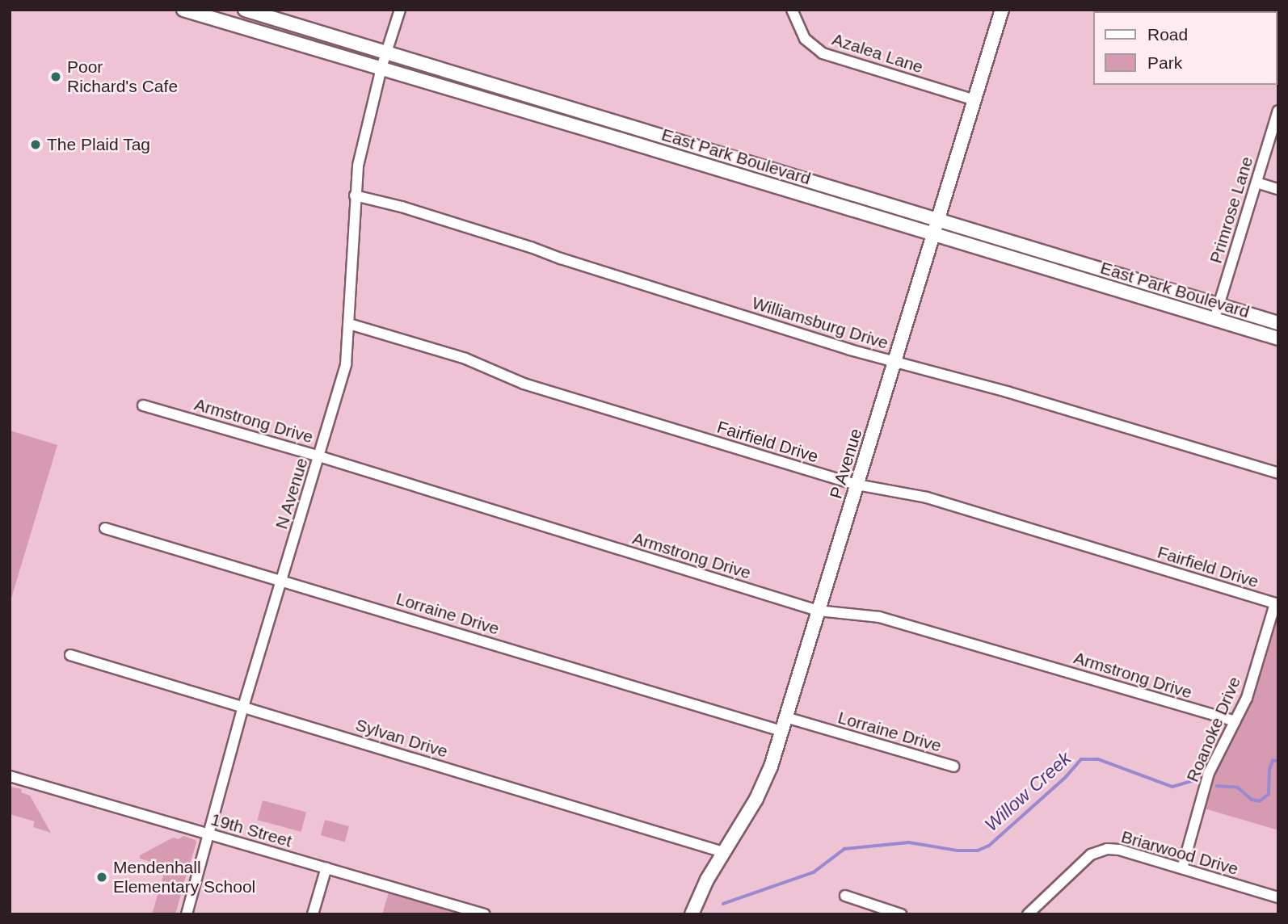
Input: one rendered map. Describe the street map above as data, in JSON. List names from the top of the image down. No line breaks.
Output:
{"streets":{"main road":["East Park Boulevard","P Avenue"],"street":["Azalea Lane","Primrose Lane","Williamsburg Drive","Armstrong Drive","Fairfield Drive","N Avenue","Lorraine Drive","Roanoke Drive","Sylvan Drive","19th Street","Briarwood Drive"]},"crossings":[["Azalea Lane","P Avenue"],["East Park Boulevard","Primrose Lane"],["East Park Boulevard","P Avenue"],["East Park Boulevard","N Avenue"],["Williamsburg Drive","P Avenue"],["Williamsburg Drive","N Avenue"],["Armstrong Drive","P Avenue"],["Armstrong Drive","N Avenue"],["Armstrong Drive","Roanoke Drive"],["Fairfield Drive","P Avenue"],["Fairfield Drive","N Avenue"],["Fairfield Drive","Roanoke Drive"],["P Avenue","Lorraine Drive"],["P Avenue","Sylvan Drive"],["N Avenue","Lorraine Drive"],["N Avenue","Sylvan Drive"],["N Avenue","19th Street"],["Roanoke Drive","Briarwood Drive"]],"water":["Willow Creek"],"places":["Poor Richard's Cafe","The Plaid Tag","Mendenhall Elementary School"],"legend":["Road","Park"]}
